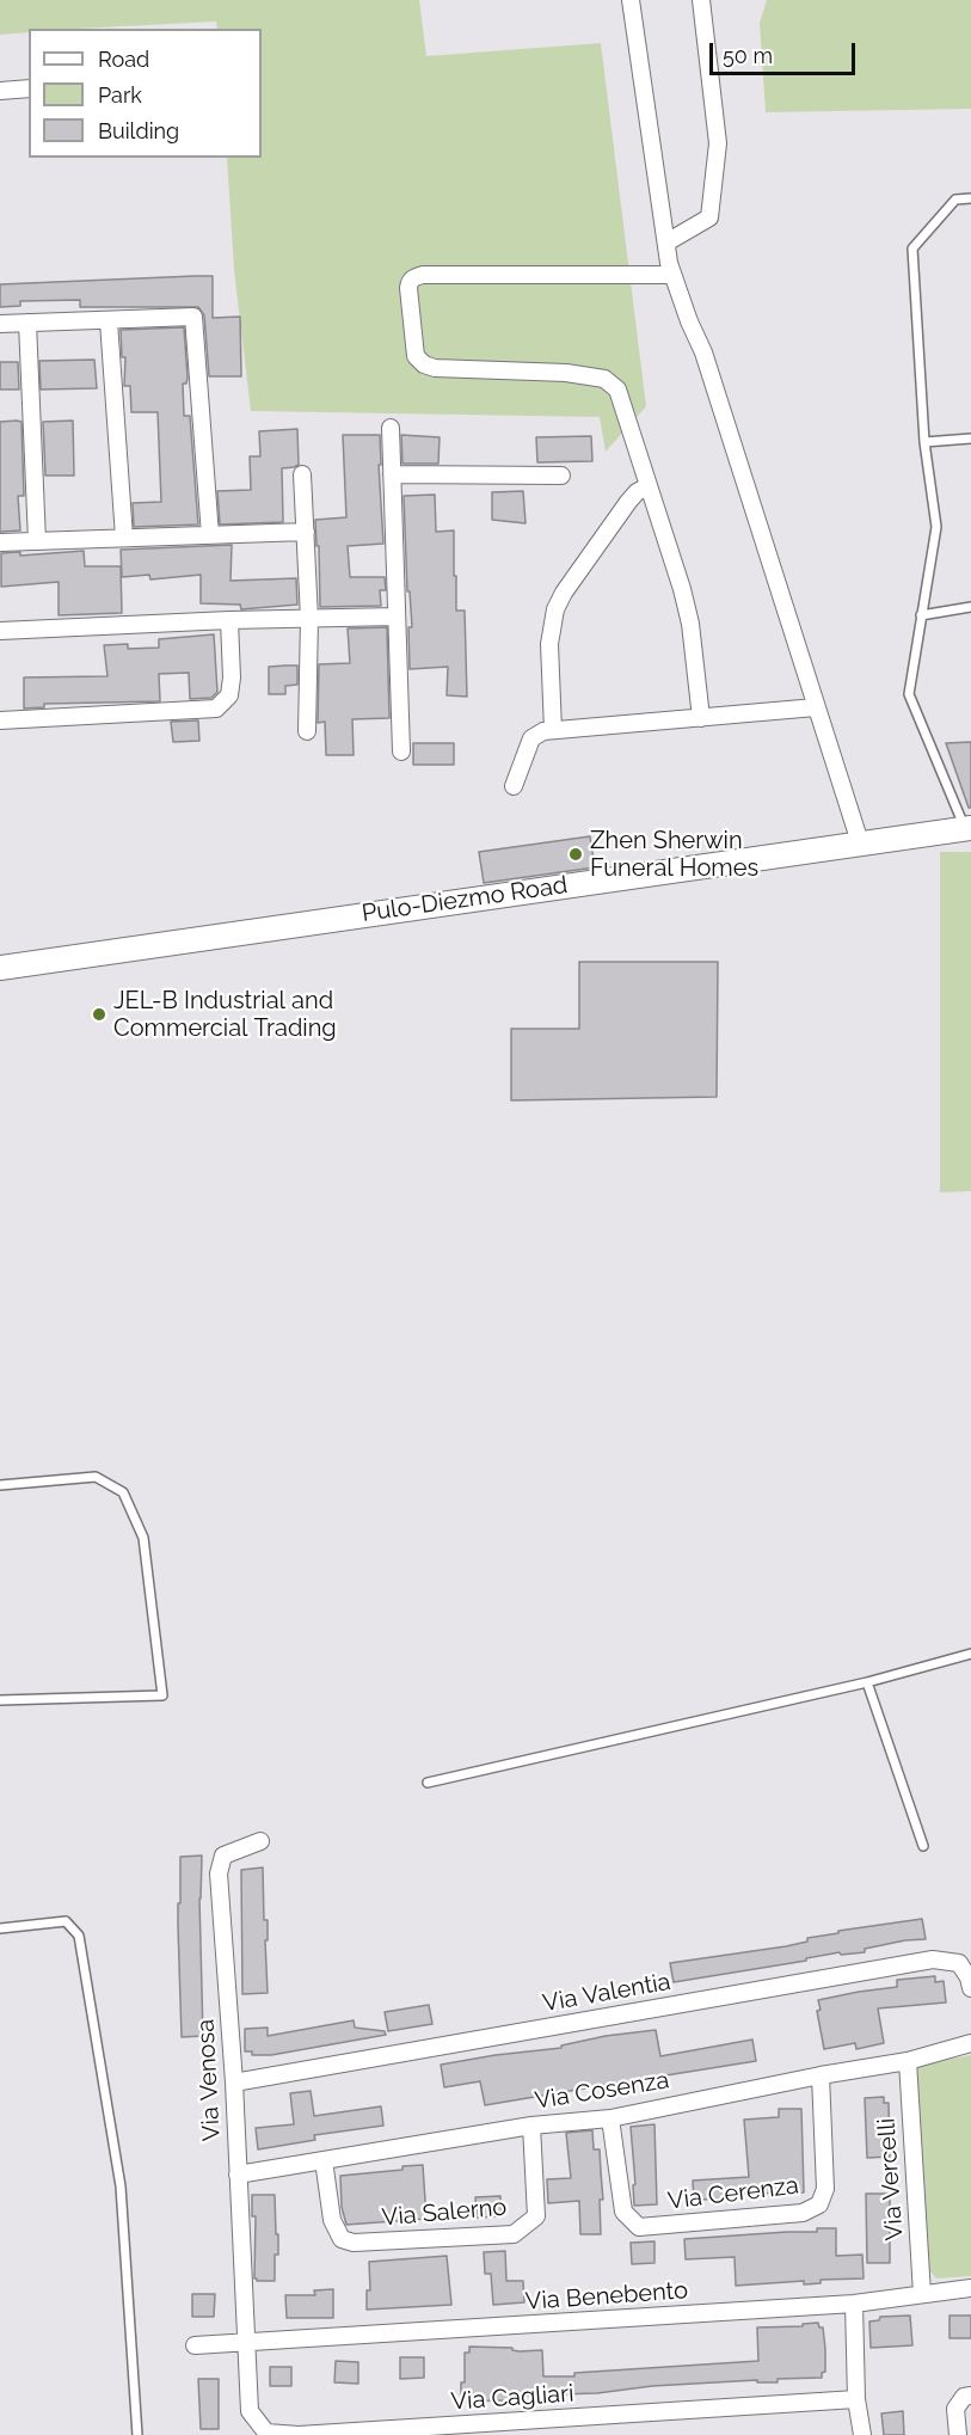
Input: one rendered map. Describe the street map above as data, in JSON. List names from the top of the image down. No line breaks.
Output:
{"streets":{"main road":["Pulo-Diezmo Road"],"street":["Via Valentia","Via Venosa","Via Cosenza","Via Vercelli","Via Cerenza","Via Salerno","Via Benebento","Via Cagliari"]},"crossings":[["Via Valentia","Via Venosa"],["Via Venosa","Via Cosenza"],["Via Venosa","Via Benebento"],["Via Venosa","Via Cagliari"],["Via Cosenza","Via Vercelli"],["Via Cosenza","Via Cerenza"],["Via Cosenza","Via Salerno"],["Via Vercelli","Via Benebento"],["Via Benebento","Via Cagliari"]],"places":["Zhen Sherwin Funeral Homes","JEL-B Industrial and Commercial Trading"],"legend":["Road","Park","Building"],"scale_bar":"50 m"}
